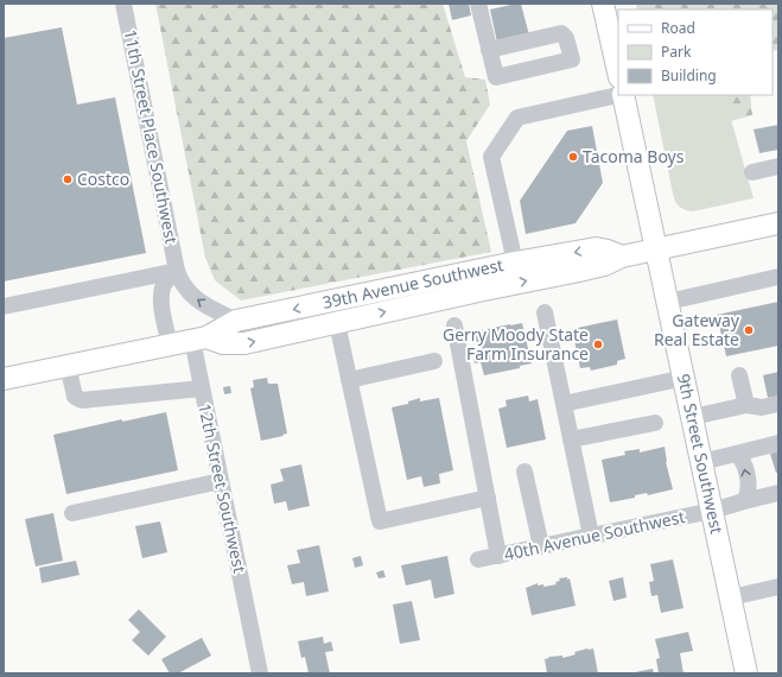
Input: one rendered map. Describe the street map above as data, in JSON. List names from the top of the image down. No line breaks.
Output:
{"streets":{"main road":["39th Avenue Southwest","9th Street Southwest"],"street":["11th Street Place Southwest","12th Street Southwest","40th Avenue Southwest"]},"crossings":[["11th Street Place Southwest","39th Avenue Southwest"],["39th Avenue Southwest","9th Street Southwest"],["39th Avenue Southwest","12th Street Southwest"],["9th Street Southwest","40th Avenue Southwest"]],"places":["Tacoma Boys","Costco","Gateway Real Estate","Gerry Moody State Farm Insurance"],"legend":["Road","Park","Building"]}
